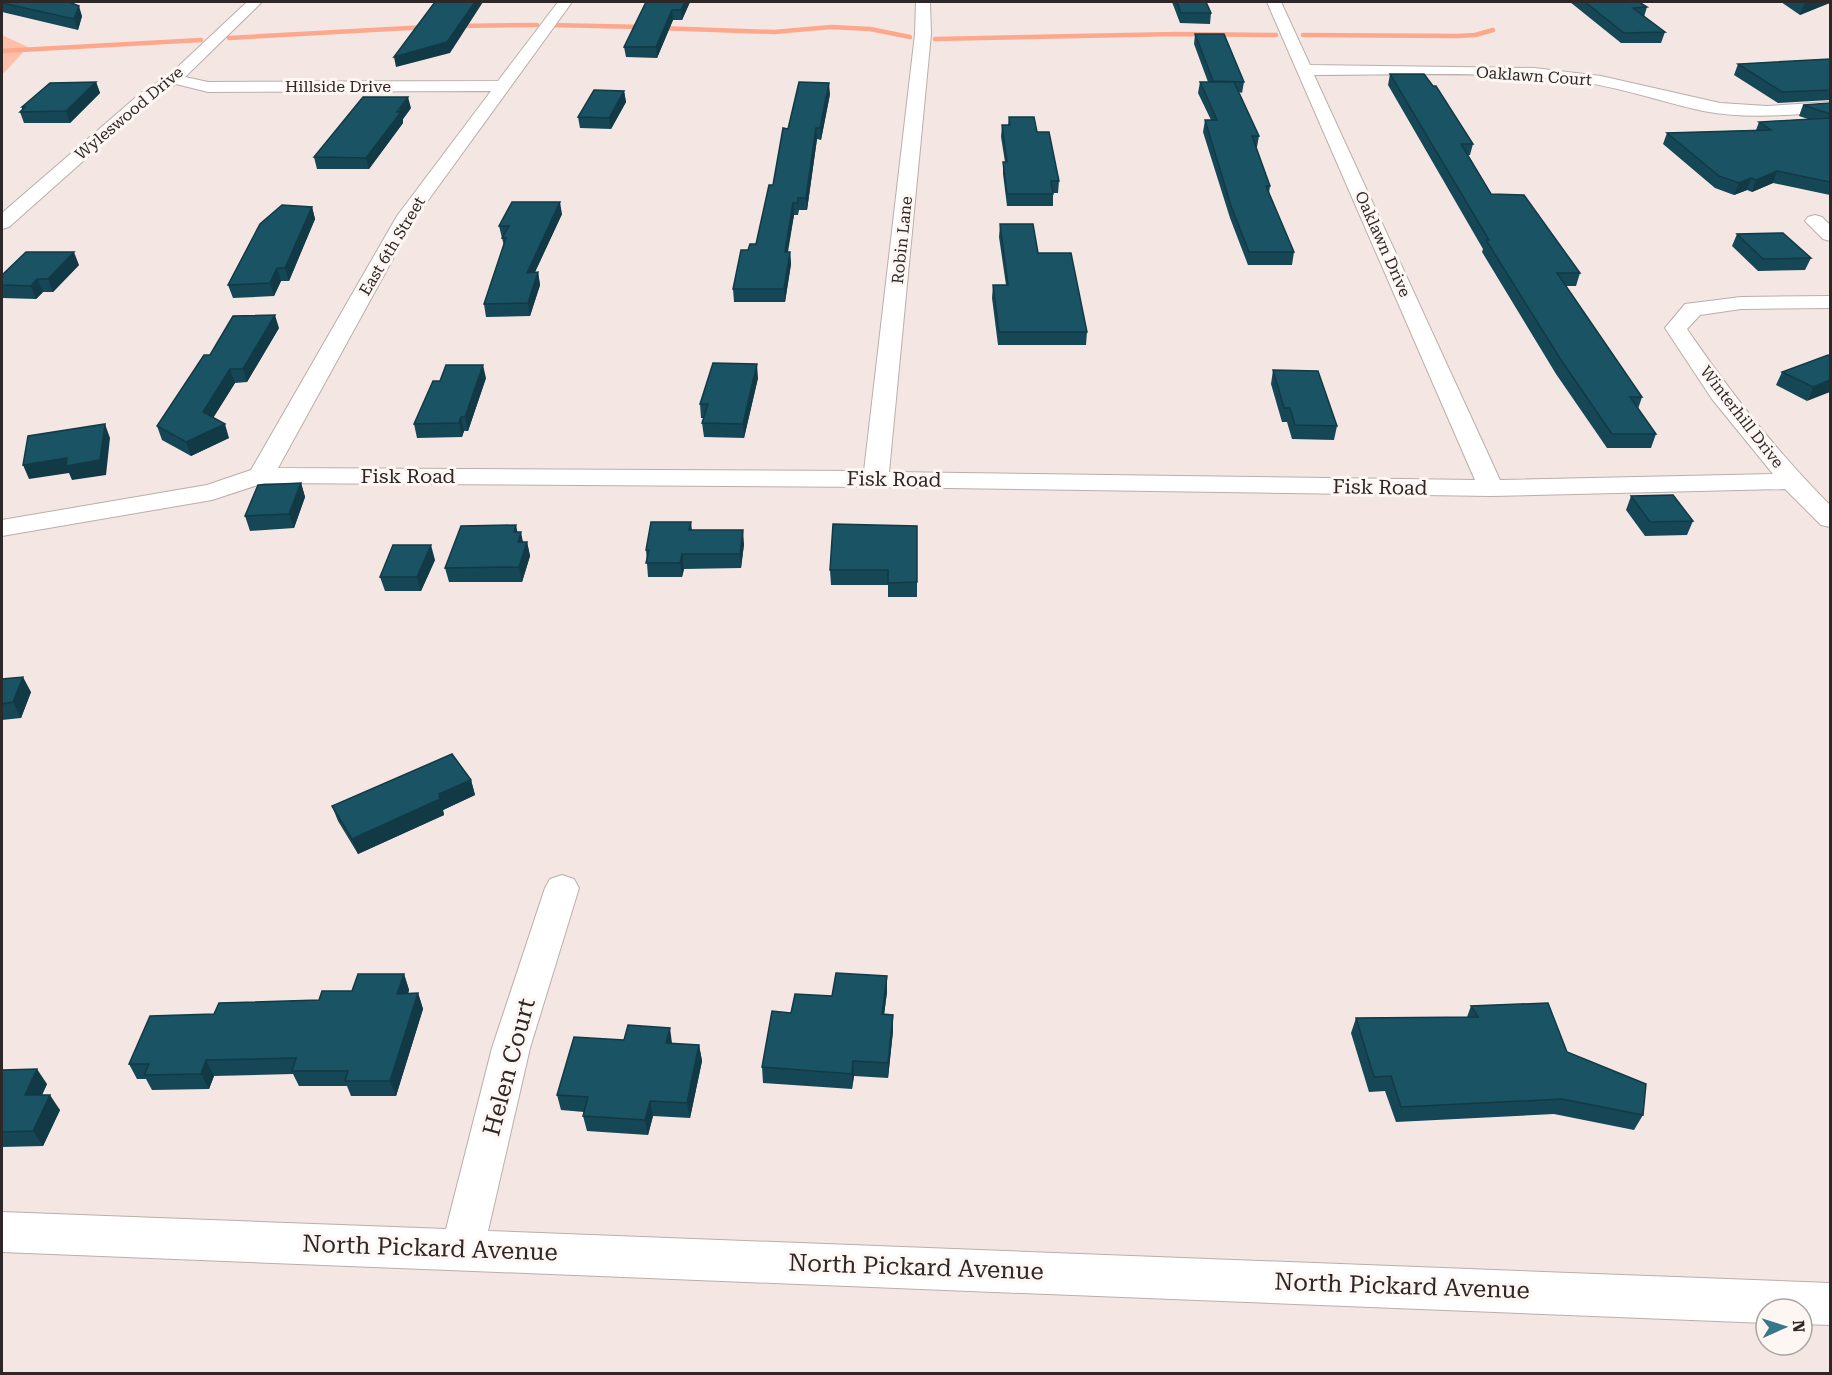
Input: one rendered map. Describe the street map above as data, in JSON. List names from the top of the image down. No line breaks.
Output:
{"streets":{"street":["Oaklawn Court","Hillside Drive","Wyleswood Drive","Robin Lane","Oaklawn Drive","East 6th Street","Winterhill Drive","Fisk Road","Helen Court","North Pickard Avenue"]},"crossings":[["Oaklawn Court","Oaklawn Drive"],["Hillside Drive","Wyleswood Drive"],["Hillside Drive","East 6th Street"],["Robin Lane","Fisk Road"],["Oaklawn Drive","Fisk Road"],["East 6th Street","Fisk Road"],["Winterhill Drive","Fisk Road"],["Helen Court","North Pickard Avenue"]],"north":"right"}
